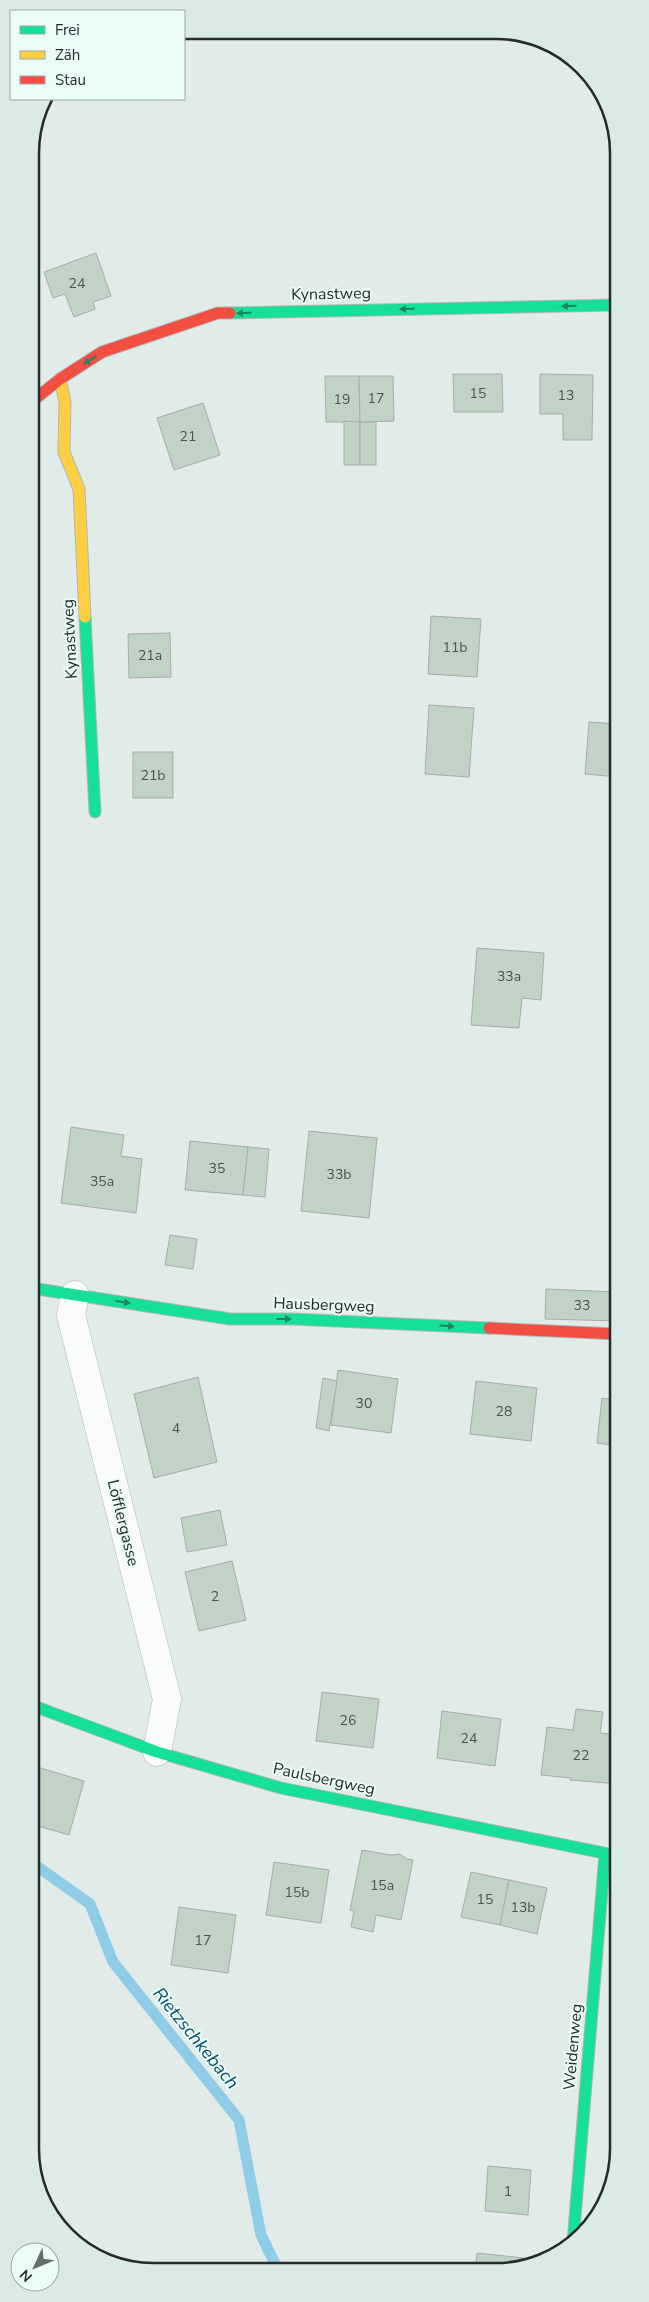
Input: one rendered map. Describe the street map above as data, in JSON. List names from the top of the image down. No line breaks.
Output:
{"streets":{"street":["Kynastweg","Hausbergweg","Löfflergasse","Paulsbergweg","Weidenweg"]},"crossings":[["Hausbergweg","Löfflergasse"],["Löfflergasse","Paulsbergweg"],["Paulsbergweg","Weidenweg"]],"one_way":["Kynastweg","Hausbergweg"],"water":["Rietzschkebach"],"house_numbers":["24","15","13","17","19","21","11b","21a","21b","33a","35","33b","35a","33","30","28","4","2","26","24","22","15a","15b","15","13b","17","1"],"legend":["Frei","Zäh","Stau"],"north":"bottom left"}
